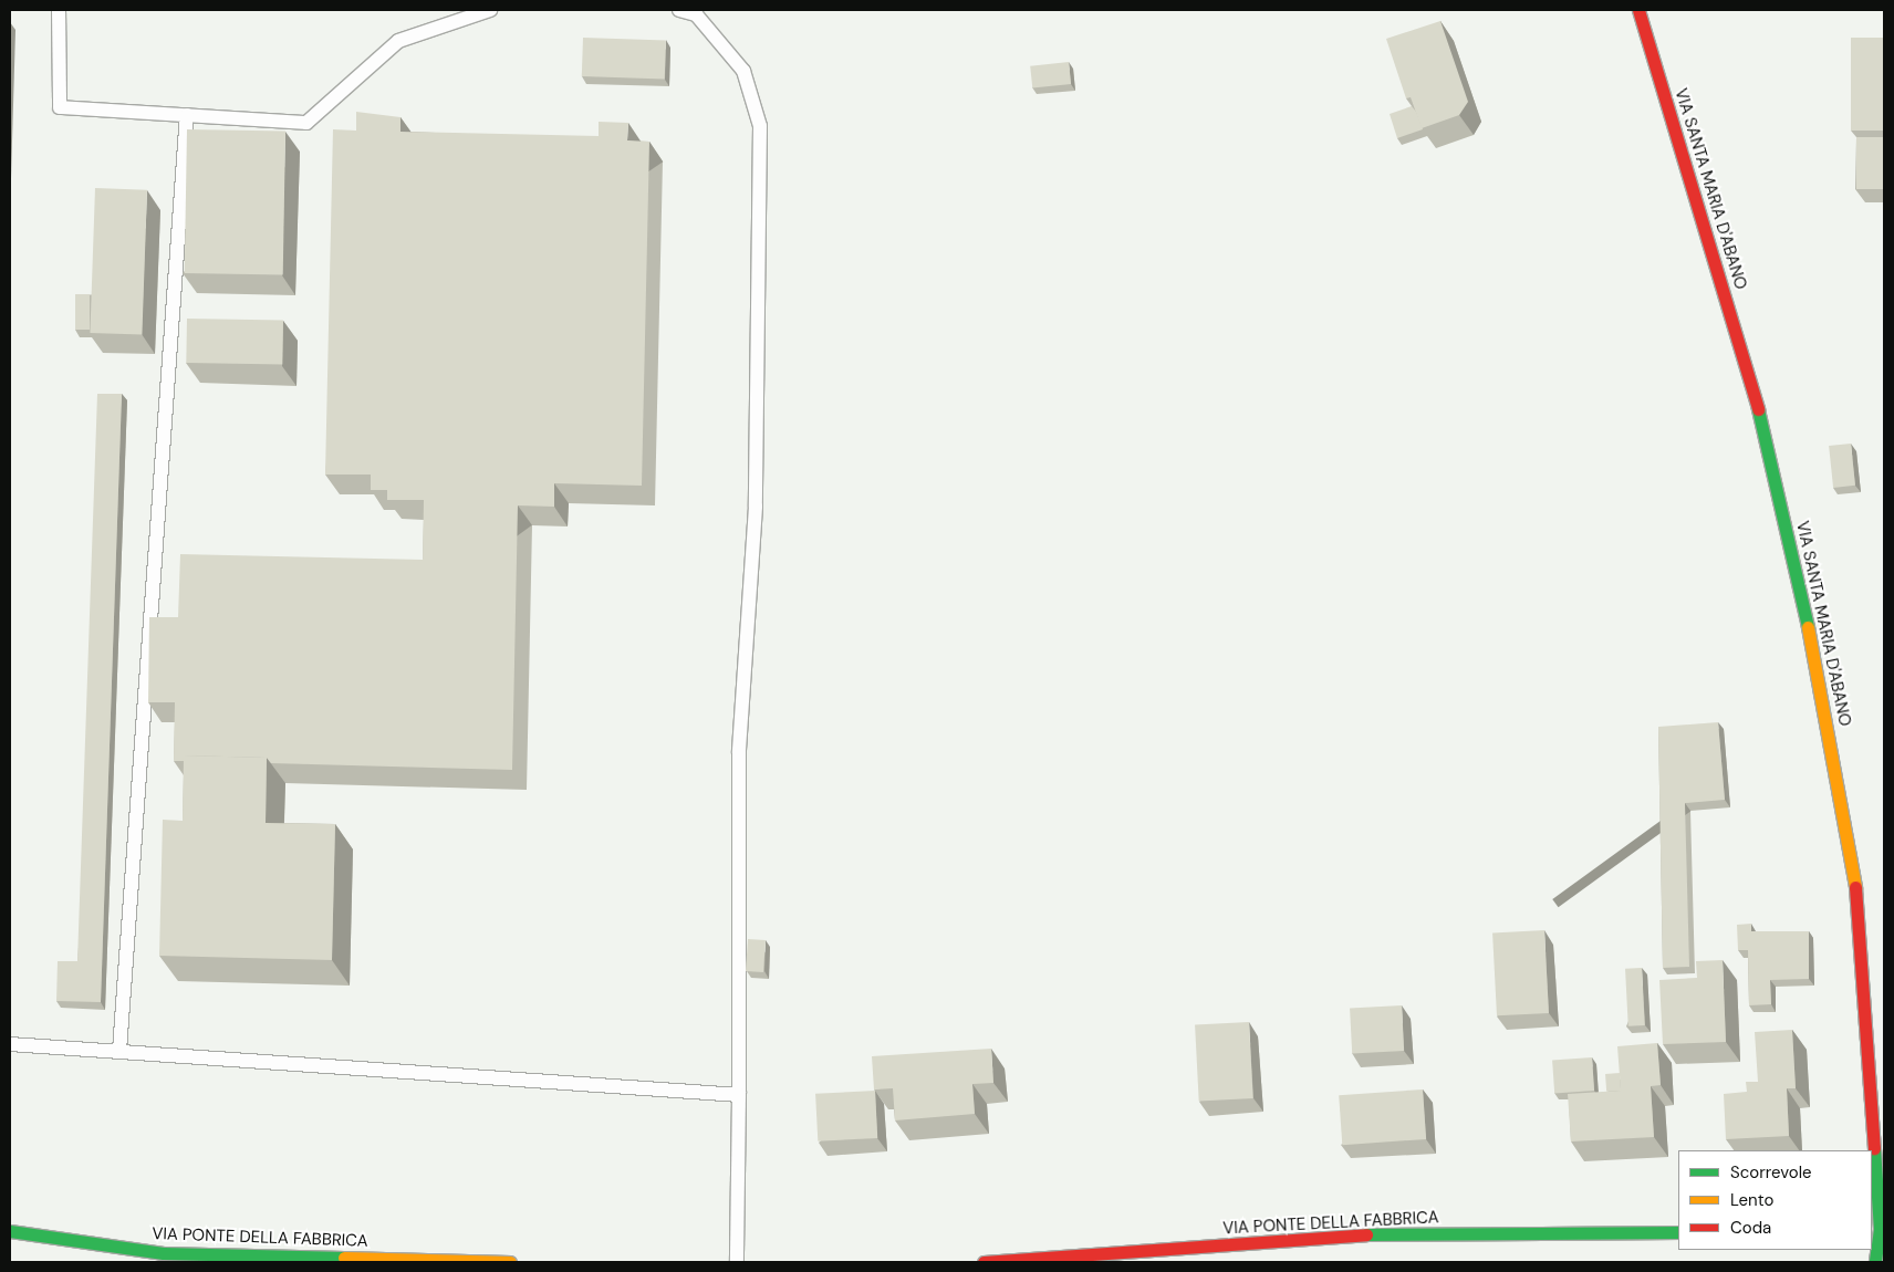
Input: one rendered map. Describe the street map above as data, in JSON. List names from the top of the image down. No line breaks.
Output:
{"streets":{"street":["VIA SANTA MARIA D'ABANO","VIA PONTE DELLA FABBRICA"]},"legend":["Scorrevole","Lento","Coda"]}
